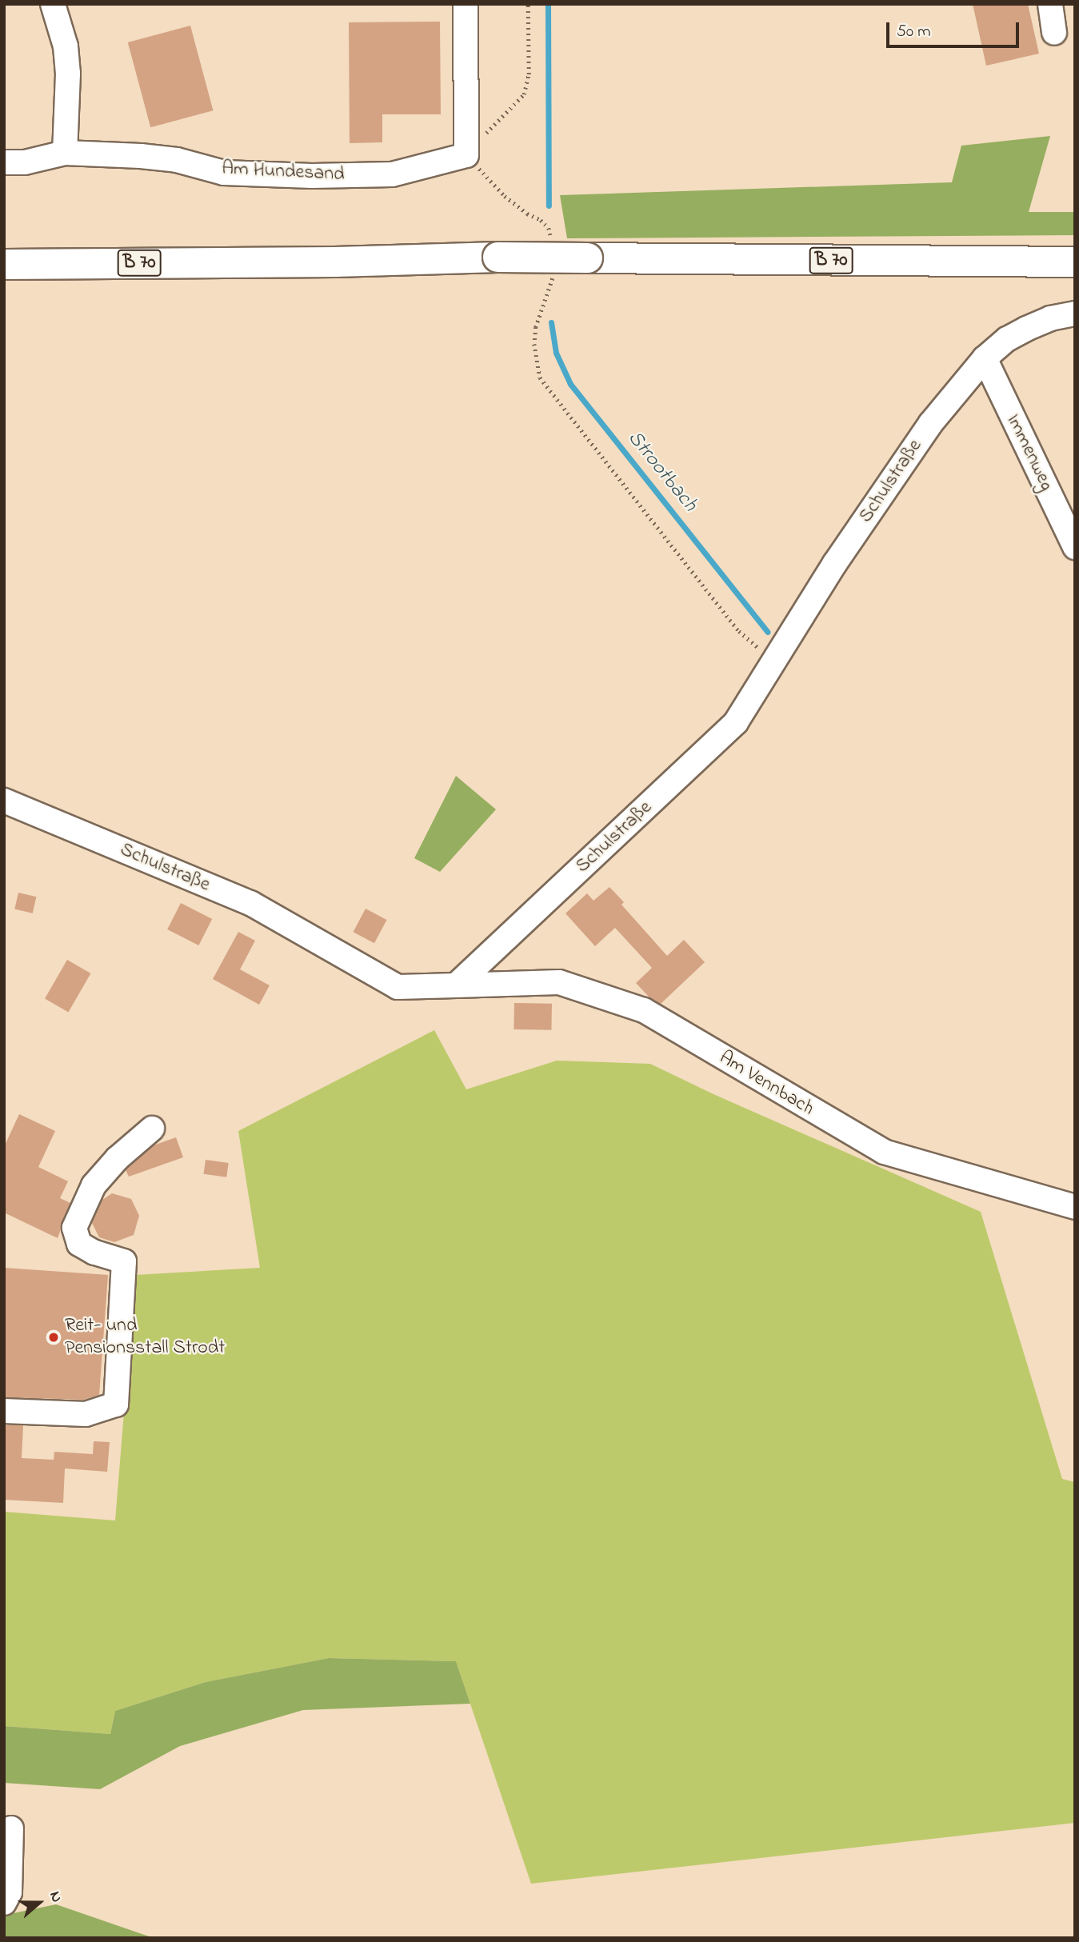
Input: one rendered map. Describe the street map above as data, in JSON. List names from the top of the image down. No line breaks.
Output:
{"streets":{"main road":["B 70"],"street":["Am Hundesand","Immenweg","Schulstraße","Am Vennbach"]},"crossings":[["Immenweg","Schulstraße"],["Schulstraße","Am Vennbach"]],"water":["Strootbach"],"places":["Reit- und Pensionsstall Strodt"],"scale_bar":"50 m","north":"right"}
